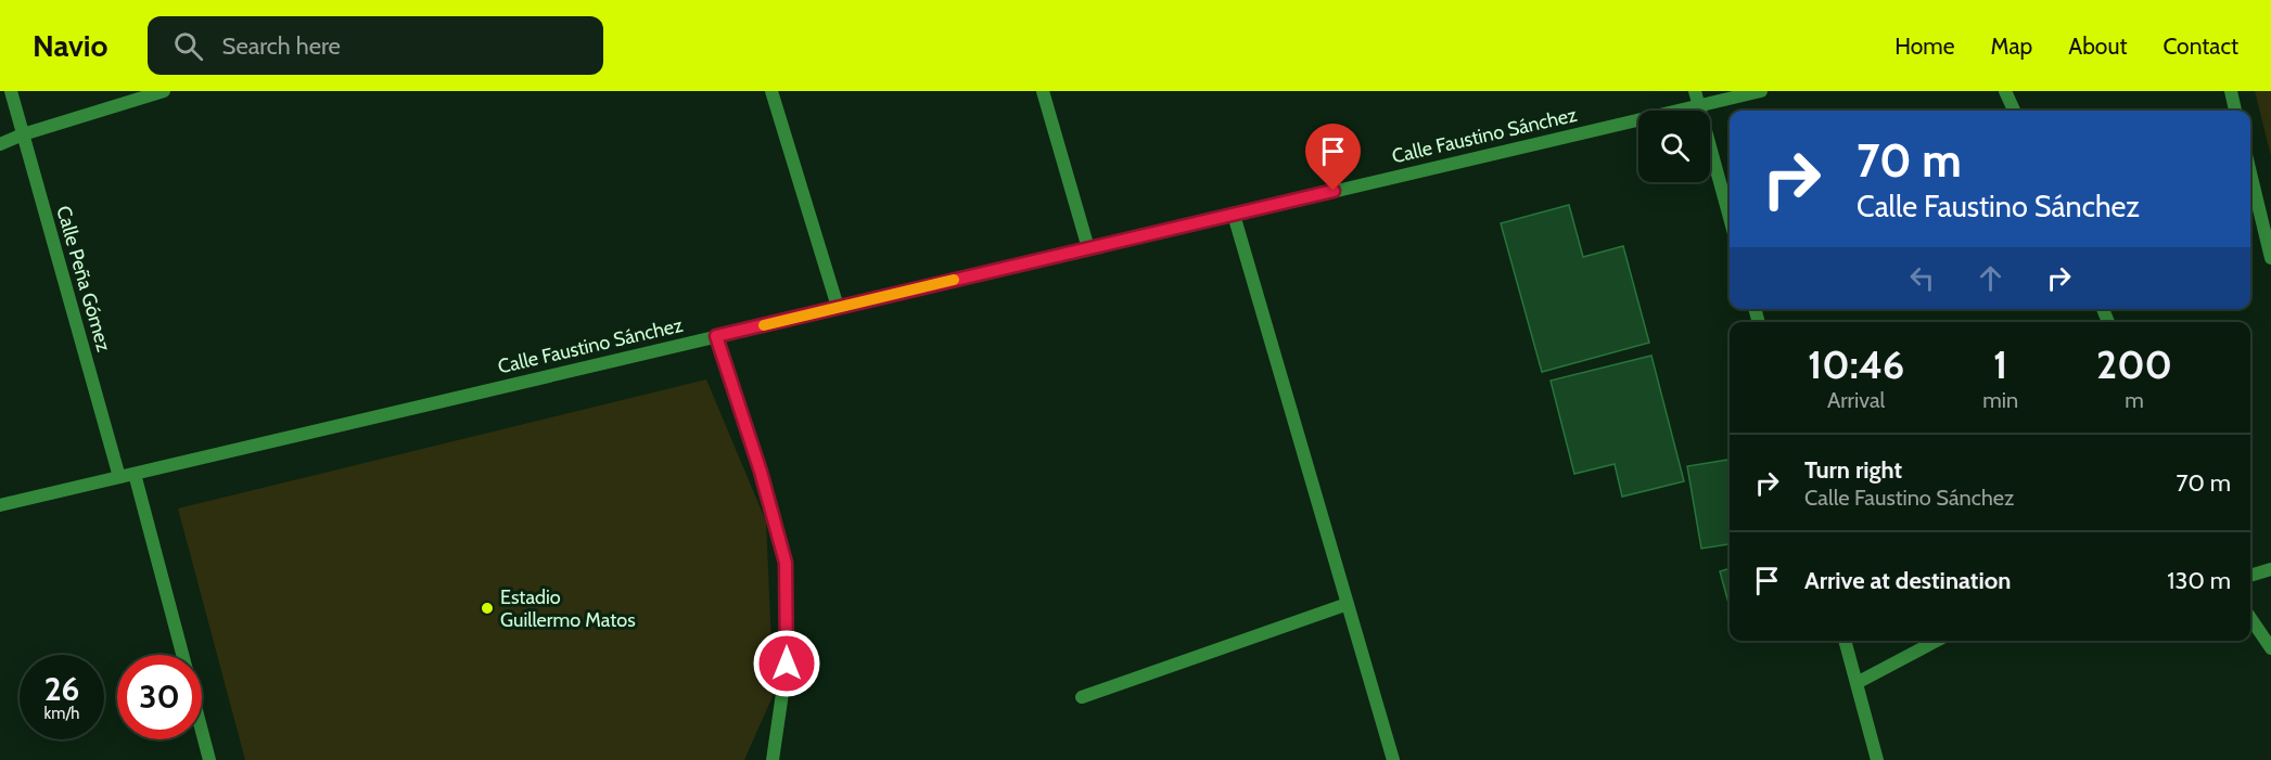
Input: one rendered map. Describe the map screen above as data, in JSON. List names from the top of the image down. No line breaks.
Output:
{"streets":{"street":["Calle Faustino Sánchez","Calle Peña Gómez"]},"crossings":[["Calle Faustino Sánchez","Calle Peña Gómez"]],"places":["Estadio Guillermo Matos"],"page":{"header":"Navio","search":"Search here","nav":["Home","Map","About","Contact"],"turn":["70 m","Calle Faustino Sánchez"],"eta":["10:46","Arrival","1","min","200","m"],"list":[{"name":"Turn right","note":"Calle Faustino Sánchez","value":"70 m"},{"name":"Arrive at destination","value":"130 m"}],"speed":"26 km/h","limit":"30"}}
